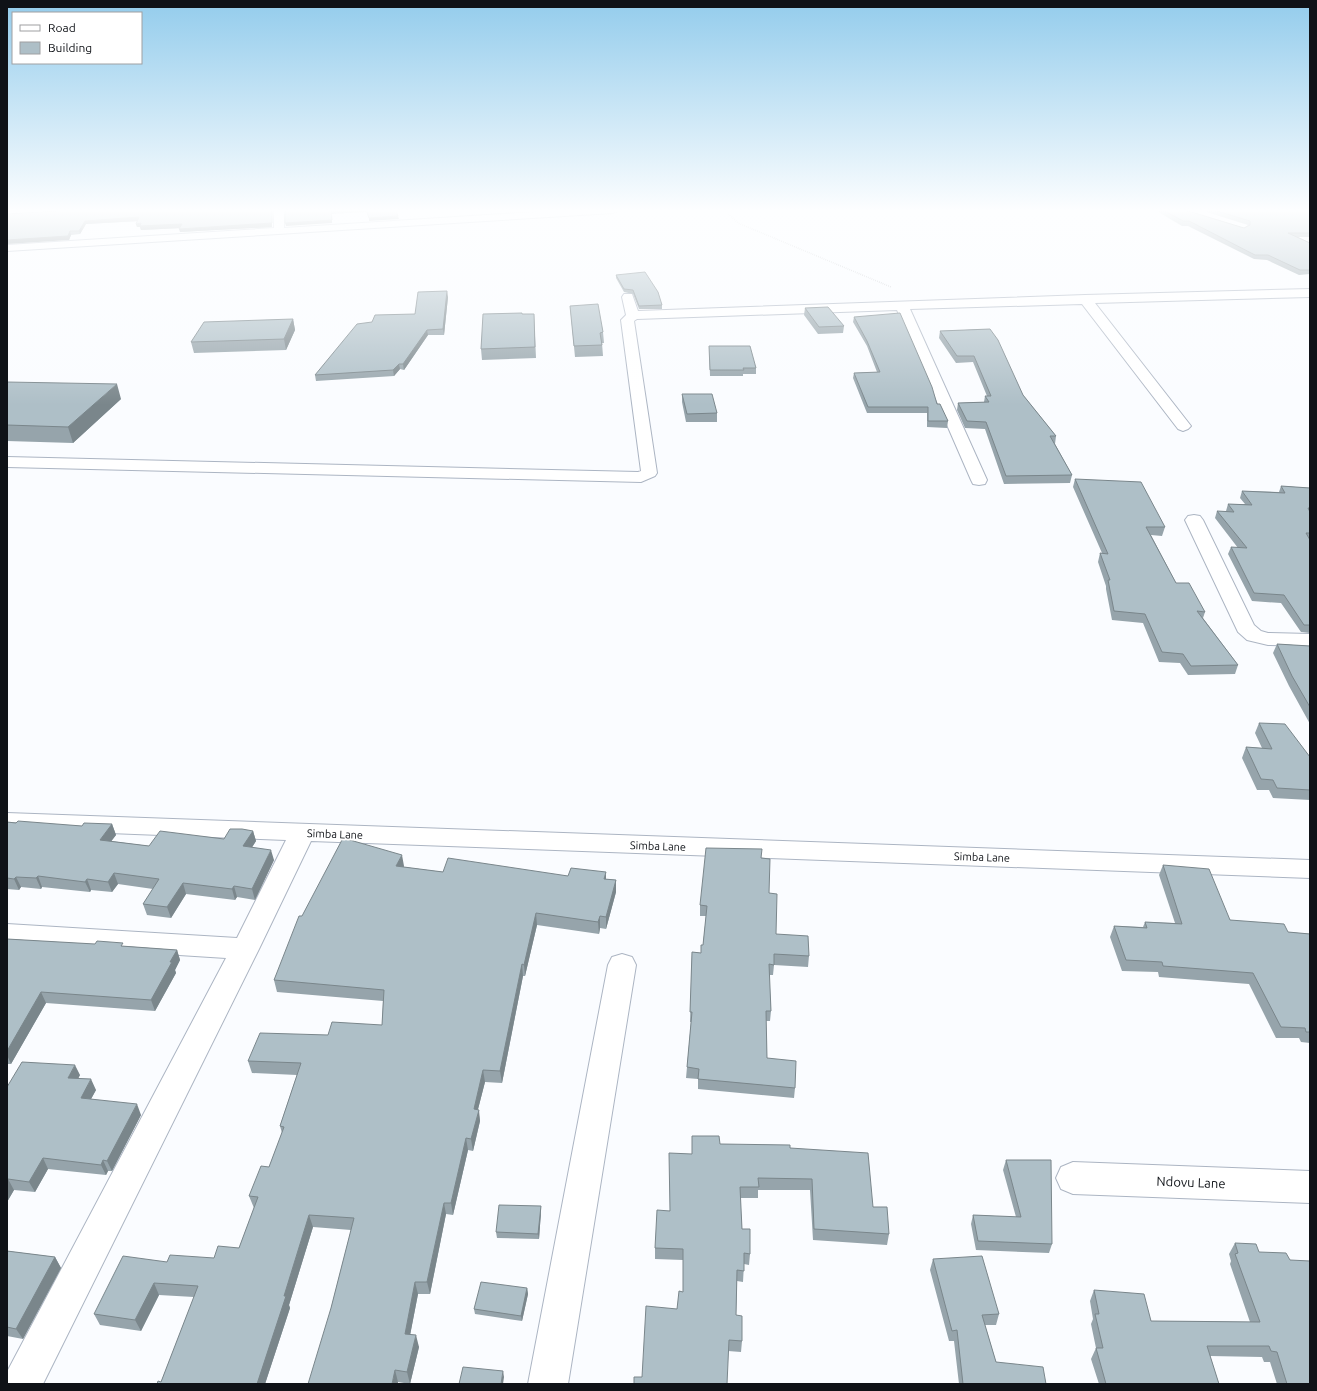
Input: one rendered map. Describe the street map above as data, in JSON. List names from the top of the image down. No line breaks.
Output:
{"streets":{"street":["Simba Lane","Ndovu Lane"]},"legend":["Road","Building"]}
